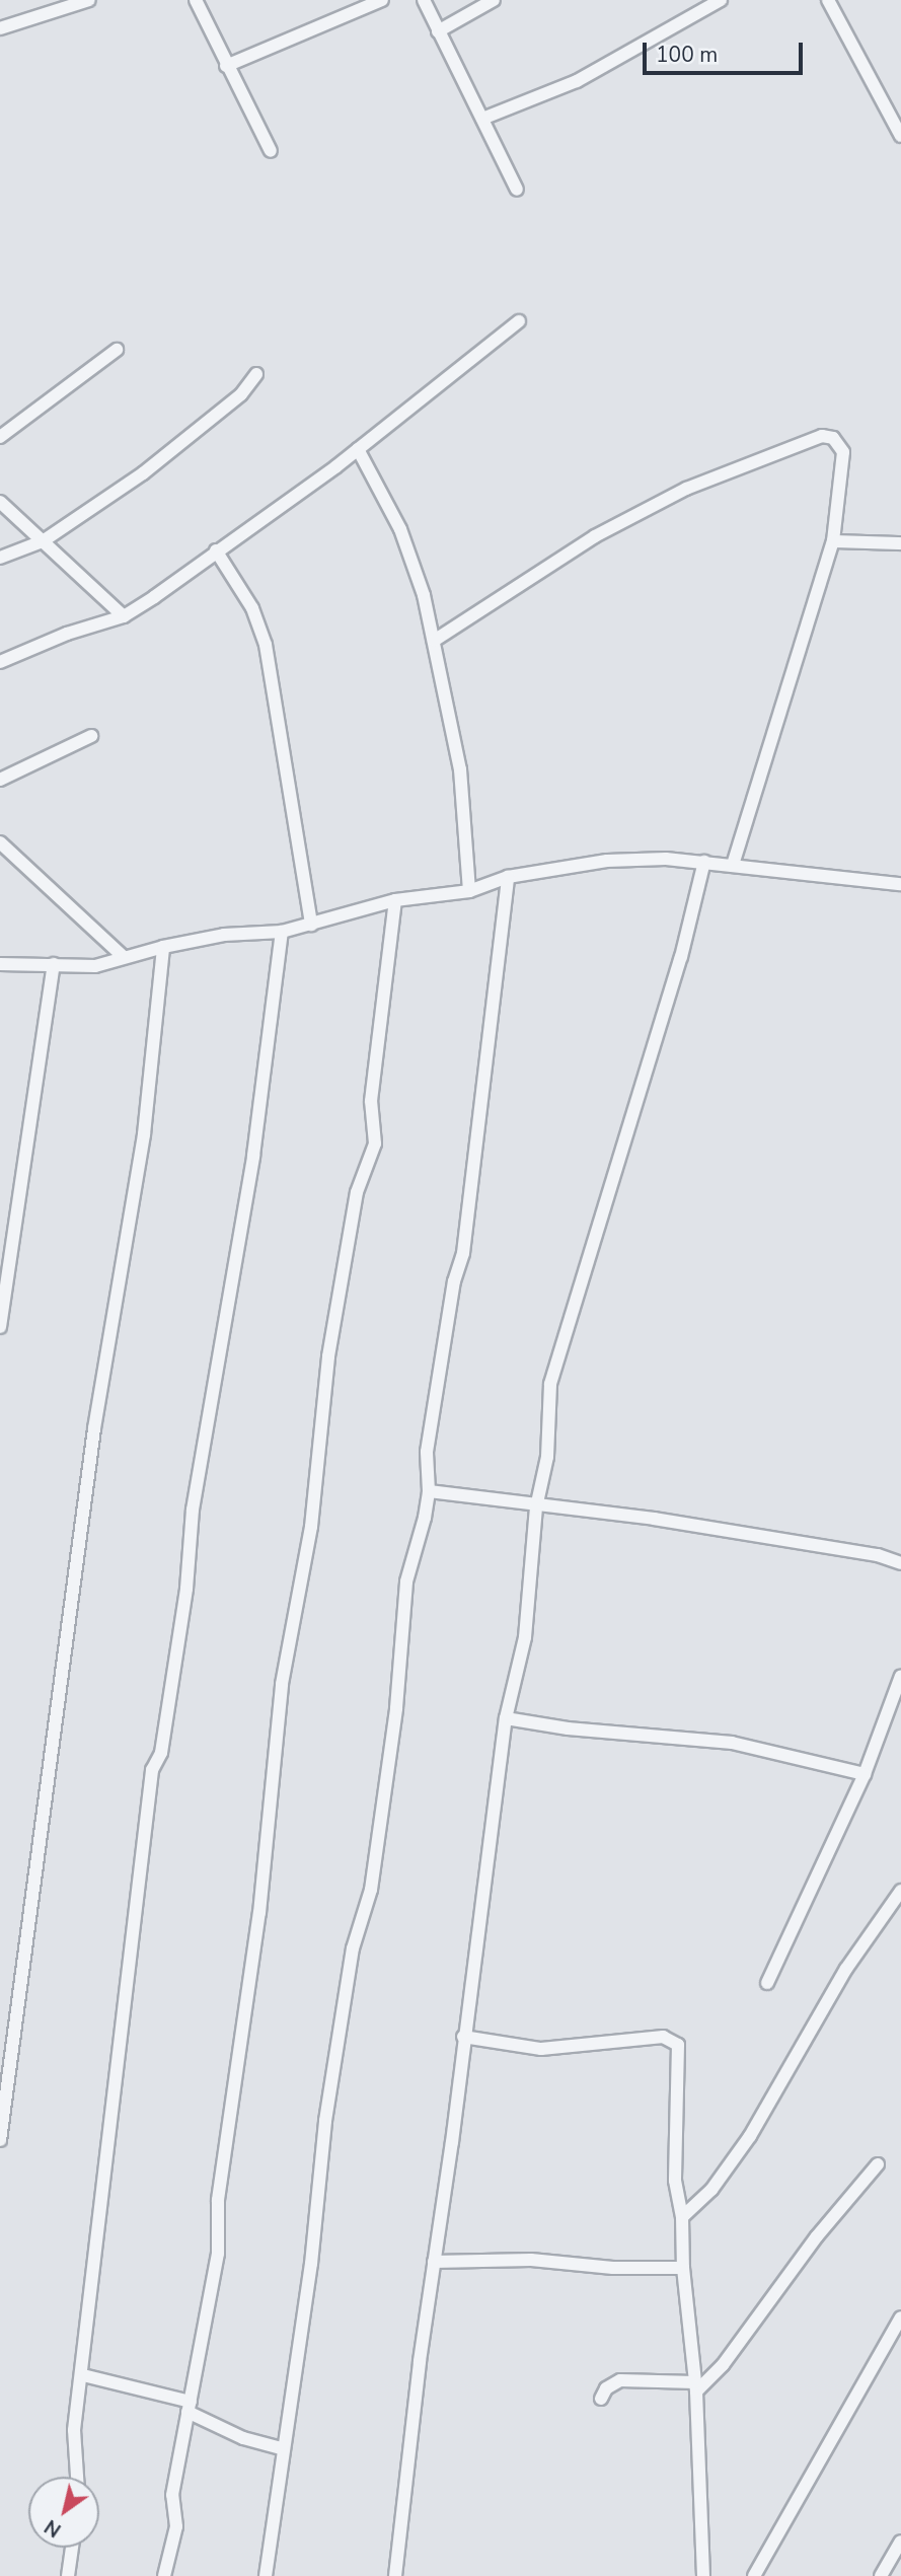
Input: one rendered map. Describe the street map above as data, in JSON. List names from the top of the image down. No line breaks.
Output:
{"scale_bar":"100 m","north":"bottom left"}
